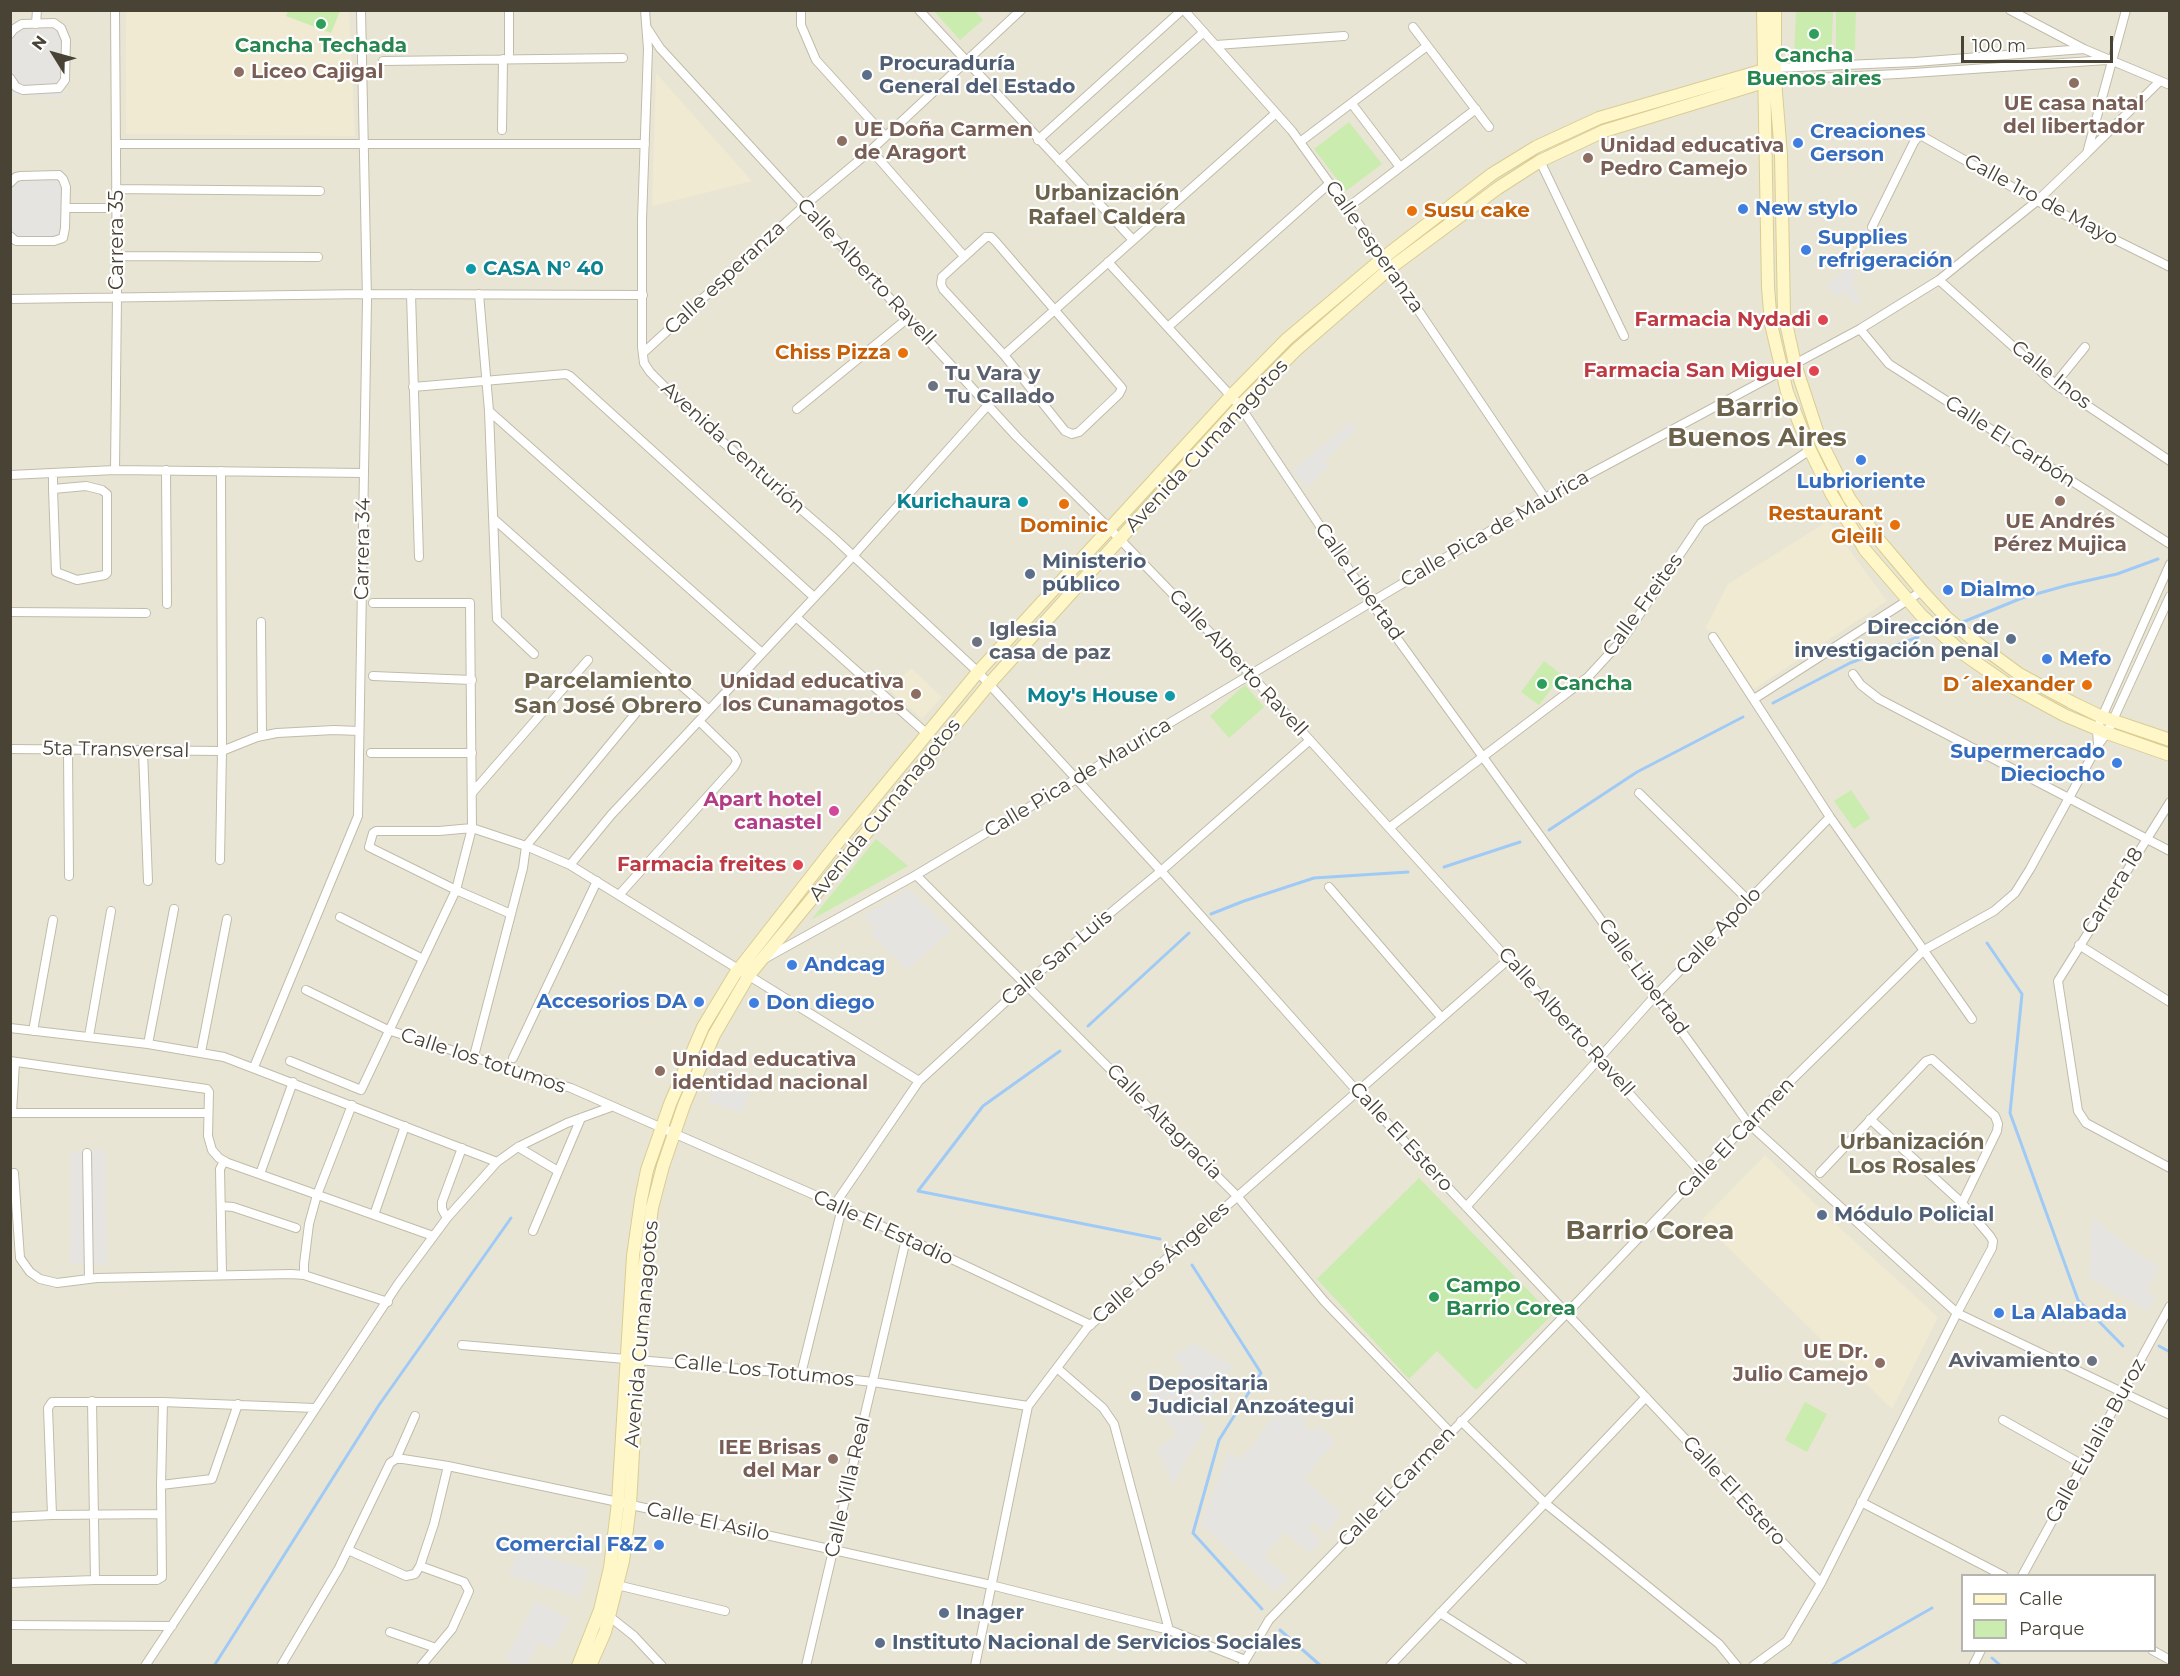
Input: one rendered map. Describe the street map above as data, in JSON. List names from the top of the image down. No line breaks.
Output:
{"streets":{"street":["Calle 1ro de Mayo","Carrera 35","Calle esperanza","Calle Alberto Ravell","Calle Inos","Calle El Carbón","Avenida Cumanagotos","Avenida Centurión","Calle Pica de Maurica","Carrera 34","Calle Libertad","Calle Freites","5ta Transversal","Carrera 18","Calle Apolo","Calle San Luis","Calle los totumos","Calle Altagracia","Calle El Estero","Calle El Carmen","Calle El Estadio","Calle Los Ángeles","Calle Los Totumos","Calle Eulalia Buroz","Calle Villa Real","Calle El Asilo"]},"crossings":[["Calle 1ro de Mayo","Calle Pica de Maurica"],["Calle esperanza","Calle Alberto Ravell"],["Calle esperanza","Avenida Cumanagotos"],["Calle esperanza","Avenida Centurión"],["Calle esperanza","Calle Pica de Maurica"],["Calle Alberto Ravell","Avenida Cumanagotos"],["Calle Alberto Ravell","Avenida Centurión"],["Calle Alberto Ravell","Calle Pica de Maurica"],["Calle Alberto Ravell","Calle Freites"],["Calle Alberto Ravell","Calle Apolo"],["Calle Alberto Ravell","Calle San Luis"],["Calle Alberto Ravell","Calle El Carmen"],["Calle Alberto Ravell","Calle Los Ángeles"],["Calle Inos","Calle Pica de Maurica"],["Calle El Carbón","Calle Pica de Maurica"],["Avenida Cumanagotos","Avenida Centurión"],["Avenida Cumanagotos","Calle Pica de Maurica"],["Avenida Cumanagotos","Calle Libertad"],["Avenida Cumanagotos","Calle los totumos"],["Avenida Cumanagotos","Calle El Estero"],["Avenida Cumanagotos","Calle El Estadio"],["Avenida Cumanagotos","Calle Los Totumos"],["Avenida Cumanagotos","Calle El Asilo"],["Avenida Centurión","Calle El Estero"],["Calle Pica de Maurica","Calle Libertad"],["Calle Pica de Maurica","Calle Altagracia"],["Calle Pica de Maurica","Calle El Estero"],["Calle Libertad","Calle Freites"],["Calle Libertad","Calle Apolo"],["Calle Libertad","Calle El Carmen"],["Calle Libertad","Calle Eulalia Buroz"],["Calle Apolo","Calle El Estero"],["Calle San Luis","Calle Altagracia"],["Calle San Luis","Calle El Estero"],["Calle San Luis","Calle El Estadio"],["Calle San Luis","Calle Los Totumos"],["Calle los totumos","Calle El Estadio"],["Calle Altagracia","Calle El Carmen"],["Calle Altagracia","Calle Los Ángeles"],["Calle El Estero","Calle El Carmen"],["Calle El Estero","Calle Los Ángeles"],["Calle El Carmen","Calle El Asilo"],["Calle El Estadio","Calle Los Ángeles"],["Calle El Estadio","Calle Villa Real"],["Calle Los Ángeles","Calle Los Totumos"],["Calle Los Ángeles","Calle El Asilo"],["Calle Los Totumos","Calle Villa Real"],["Calle Villa Real","Calle El Asilo"]],"districts":["Urbanización Rafael Caldera","Barrio Buenos Aires","Parcelamiento San José Obrero","Urbanización Los Rosales","Barrio Corea"],"places":["Cancha Techada","Cancha Buenos aires","Liceo Cajigal","Procuraduría General del Estado","UE casa natal del libertador","UE Doña Carmen de Aragort","Creaciones Gerson","Unidad educativa Pedro Camejo","New stylo","Susu cake","Supplies refrigeración","CASA N° 40","Farmacia Nydadi","Chiss Pizza","Farmacia San Miguel","Tu Vara y Tu Callado","Lubrioriente","UE Andrés Pérez Mujica","Kurichaura","Dominic","Restaurant Gleili","Ministerio público","Dialmo","Dirección de investigación penal","Iglesia casa de paz","Mefo","Cancha","D´alexander","Unidad educativa los Cunamagotos","Moy's House","Supermercado Dieciocho","Apart hotel canastel","Farmacia freites","Andcag","Accesorios DA","Don diego","Unidad educativa identidad nacional","Módulo Policial","Campo Barrio Corea","La Alabada","Avivamiento","UE Dr. Julio Camejo","Depositaria Judicial Anzoátegui","IEE Brisas del Mar","Comercial F&Z","Inager","Instituto Nacional de Servicios Sociales"],"legend":["Calle","Parque"],"scale_bar":"100 m","north":"top left"}
